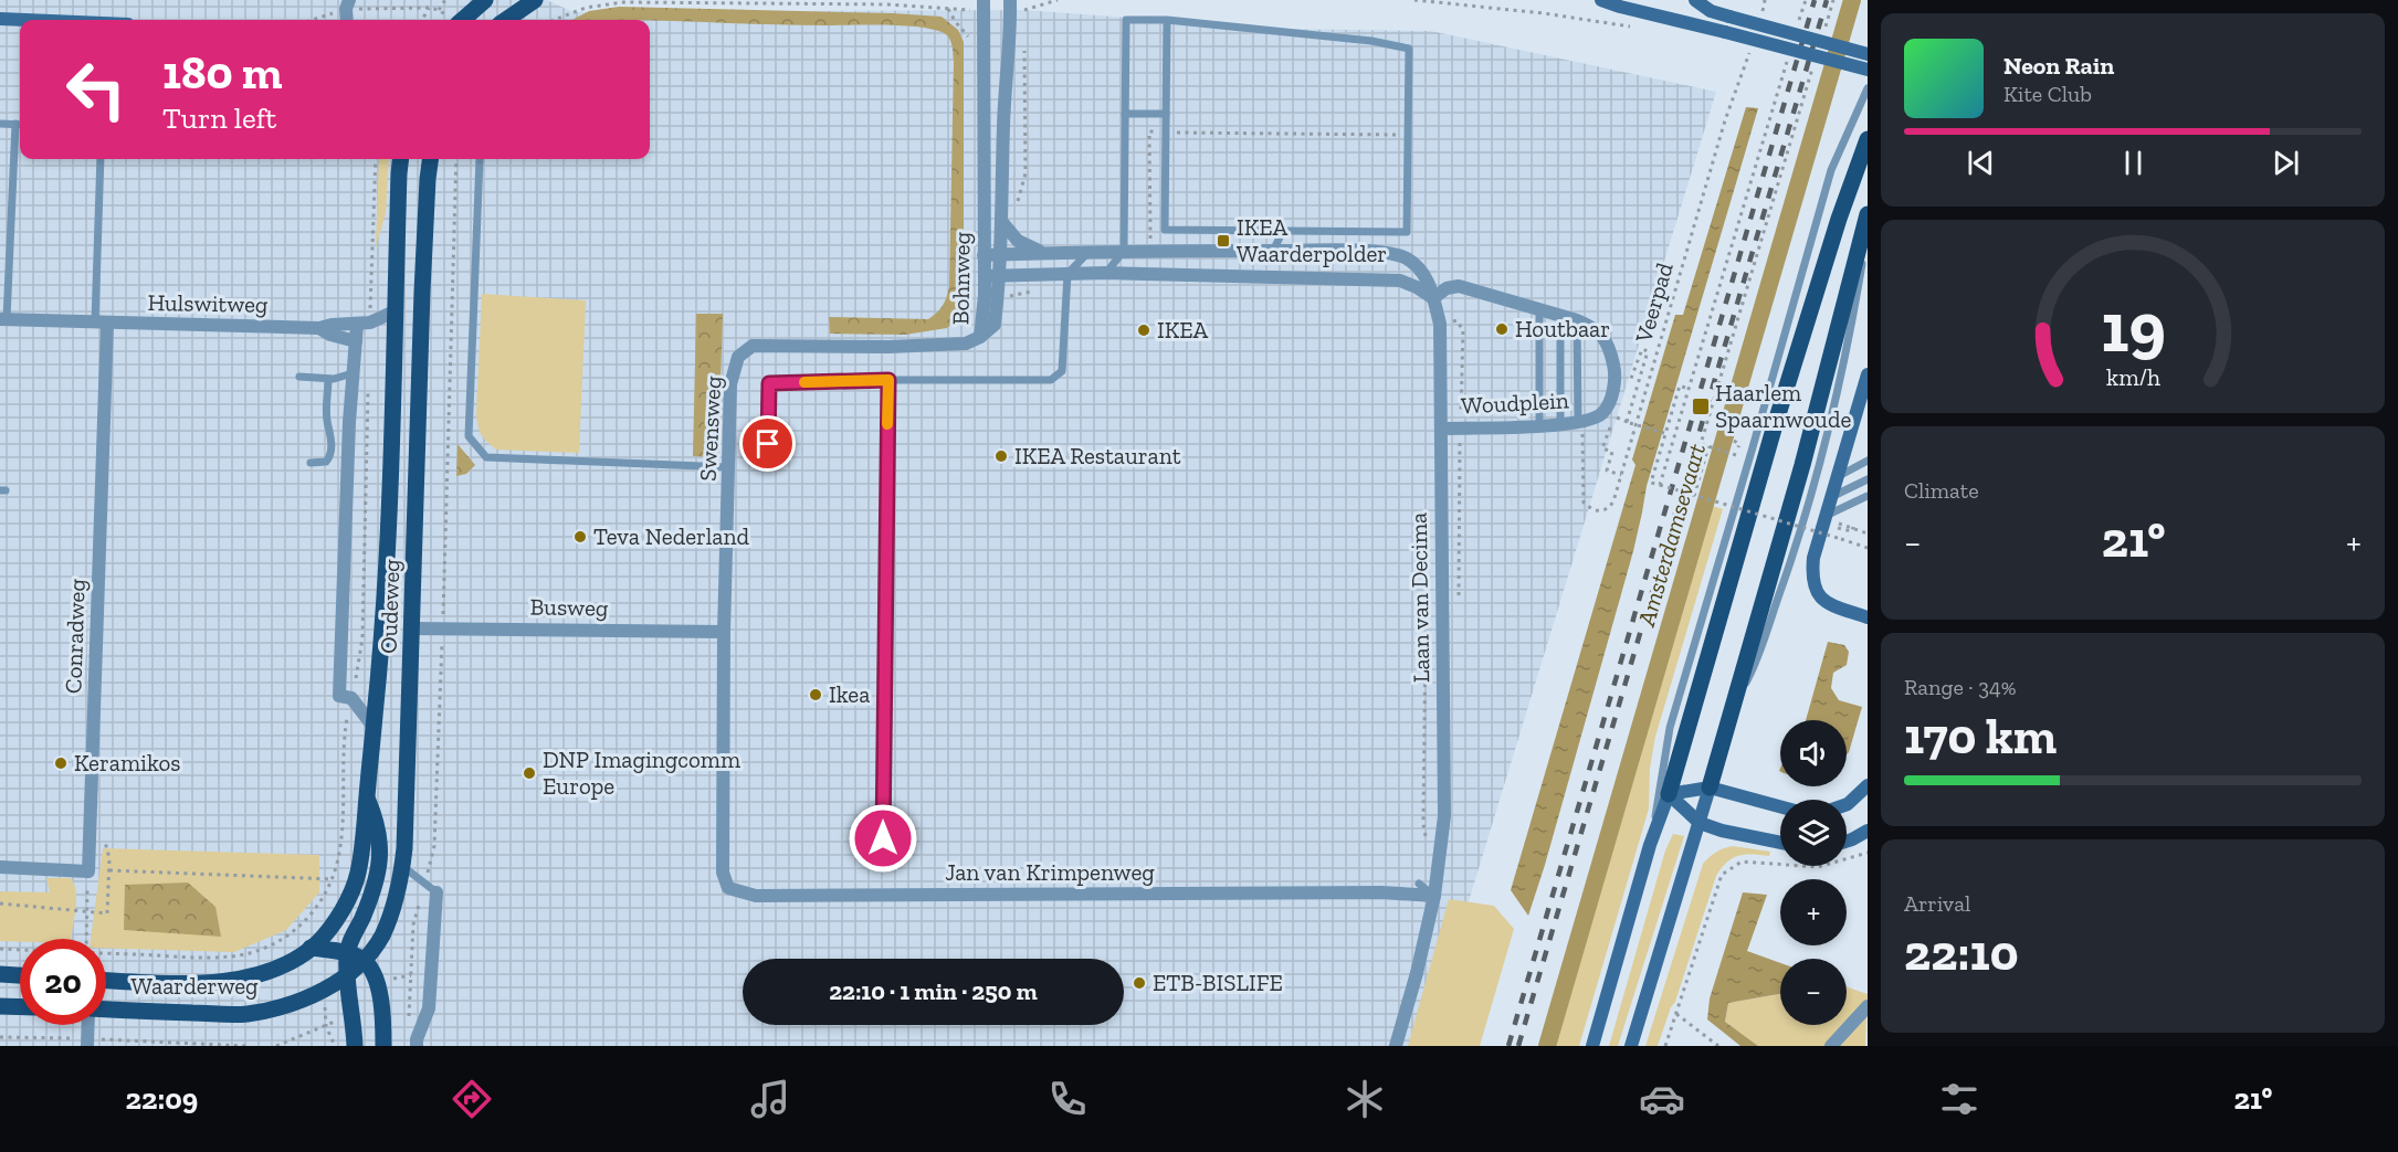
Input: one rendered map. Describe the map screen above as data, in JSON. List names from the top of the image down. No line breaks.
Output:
{"streets":{"main road":["Oudeweg","Waarderweg"],"street":["Bohnweg","Hulswitweg","Woudplein","Swensweg","Laan van Decima","Busweg","Conradweg","Jan van Krimpenweg"],"path":["Veerpad"]},"crossings":[["Bohnweg","Swensweg"],["Bohnweg","Laan van Decima"],["Veerpad","Woudplein"],["Hulswitweg","Oudeweg"],["Hulswitweg","Conradweg"],["Woudplein","Laan van Decima"],["Swensweg","Busweg"],["Swensweg","Jan van Krimpenweg"],["Laan van Decima","Jan van Krimpenweg"],["Oudeweg","Busweg"],["Oudeweg","Waarderweg"],["Busweg","Jan van Krimpenweg"]],"water":["Amsterdamsevaart"],"places":{"transit":["IKEA Waarderpolder","Haarlem Spaarnwoude"],"other":["Houtbaar","IKEA","IKEA Restaurant","Teva Nederland","Ikea","Keramikos","DNP Imagingcomm Europe","ETB-BISLIFE"]},"page":{"turn":["180 m","Turn left"],"song":["Neon Rain","Kite Club"],"tile":["Climate",["Range · 34%","170 km"],["Arrival","22:10"]],"heat":["−","21°","+"],"map_buttons":["+","−"],"limit":"20","trip":"22:10 · 1 min · 250 m","tabs":["22:09","21°"],"gauge":["19","km/h"]}}
